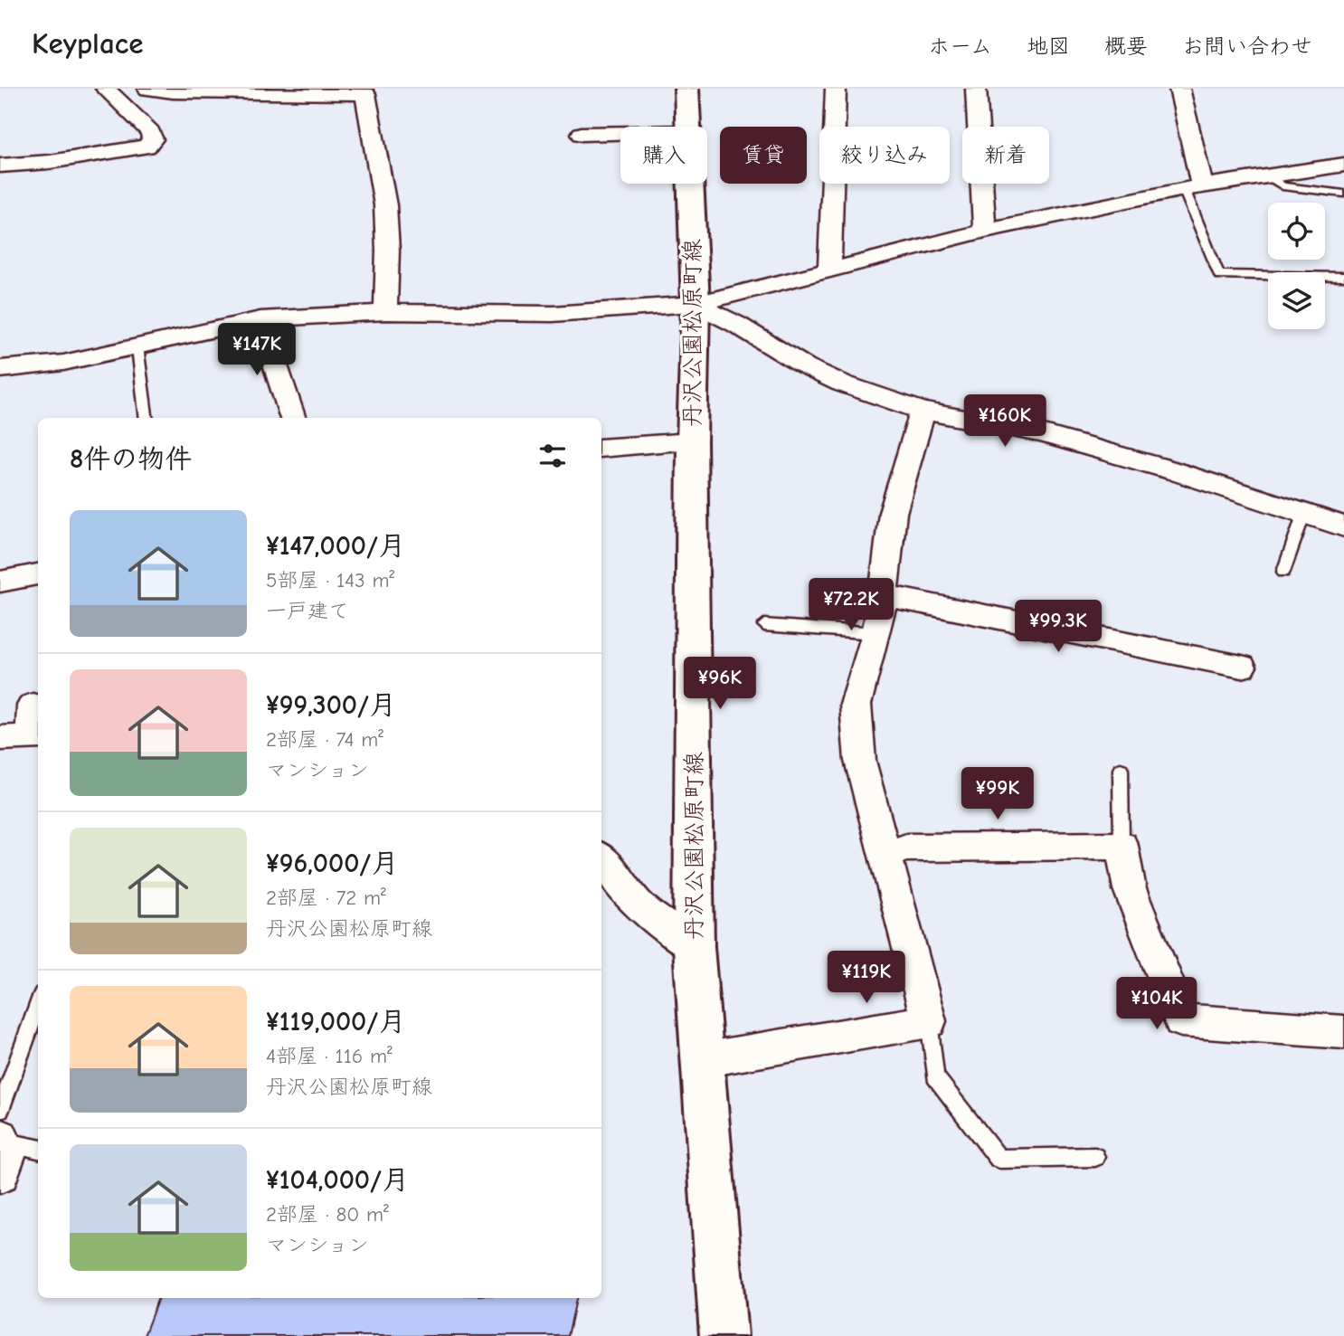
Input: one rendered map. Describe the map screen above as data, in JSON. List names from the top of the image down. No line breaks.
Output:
{"streets":{"main road":["丹沢公園松原町線"]},"page":{"header":"Keyplace","nav":["ホーム","地図","概要","お問い合わせ"],"chip":["購入","賃貸","絞り込み","新着"],"price":["¥147K","¥160K","¥72.2K","¥99.3K","¥96K","¥99K","¥119K","¥104K"],"heading":"8件の物件","list":[{"name":"¥147,000/月","note":"5部屋 · 143 m² · 一戸建て"},{"name":"¥99,300/月","note":"2部屋 · 74 m² · マンション"},{"name":"¥96,000/月","note":"2部屋 · 72 m² · 丹沢公園松原町線"},{"name":"¥119,000/月","note":"4部屋 · 116 m² · 丹沢公園松原町線"},{"name":"¥104,000/月","note":"2部屋 · 80 m² · マンション"}]}}
